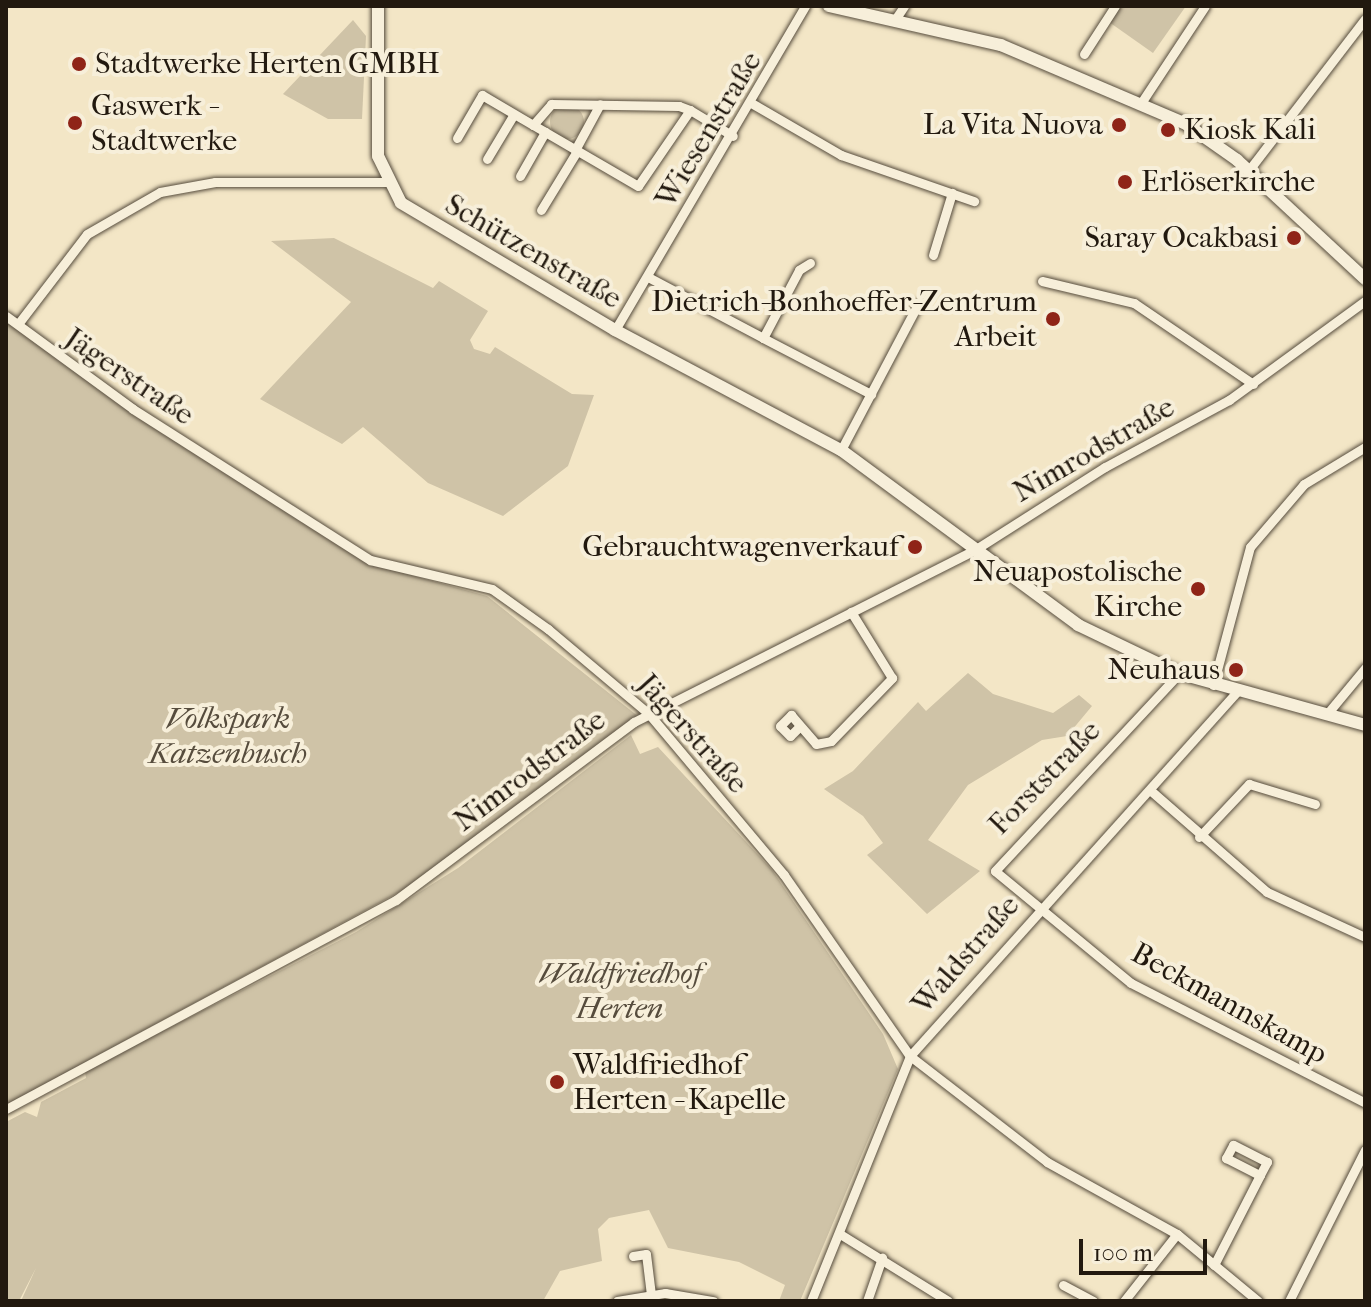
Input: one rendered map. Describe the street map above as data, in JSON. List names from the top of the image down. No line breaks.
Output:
{"streets":{"main road":["Schützenstraße"],"street":["Wiesenstraße","Jägerstraße","Nimrodstraße","Forststraße","Waldstraße","Beckmannskamp"]},"crossings":[["Wiesenstraße","Schützenstraße"],["Schützenstraße","Nimrodstraße"],["Schützenstraße","Waldstraße"],["Jägerstraße","Nimrodstraße"],["Jägerstraße","Waldstraße"],["Forststraße","Waldstraße"],["Forststraße","Beckmannskamp"],["Waldstraße","Beckmannskamp"]],"parks":["Volkspark Katzenbusch","Waldfriedhof Herten"],"places":["Stadtwerke Herten GMBH","Gaswerk - Stadtwerke","La Vita Nuova","Kiosk Kali","Erlöserkirche","Saray Ocakbasi","Dietrich-Bonhoeffer-Zentrum Arbeit","Gebrauchtwagenverkauf","Neuapostolische Kirche","Neuhaus","Waldfriedhof Herten - Kapelle"],"scale_bar":"100 m"}
